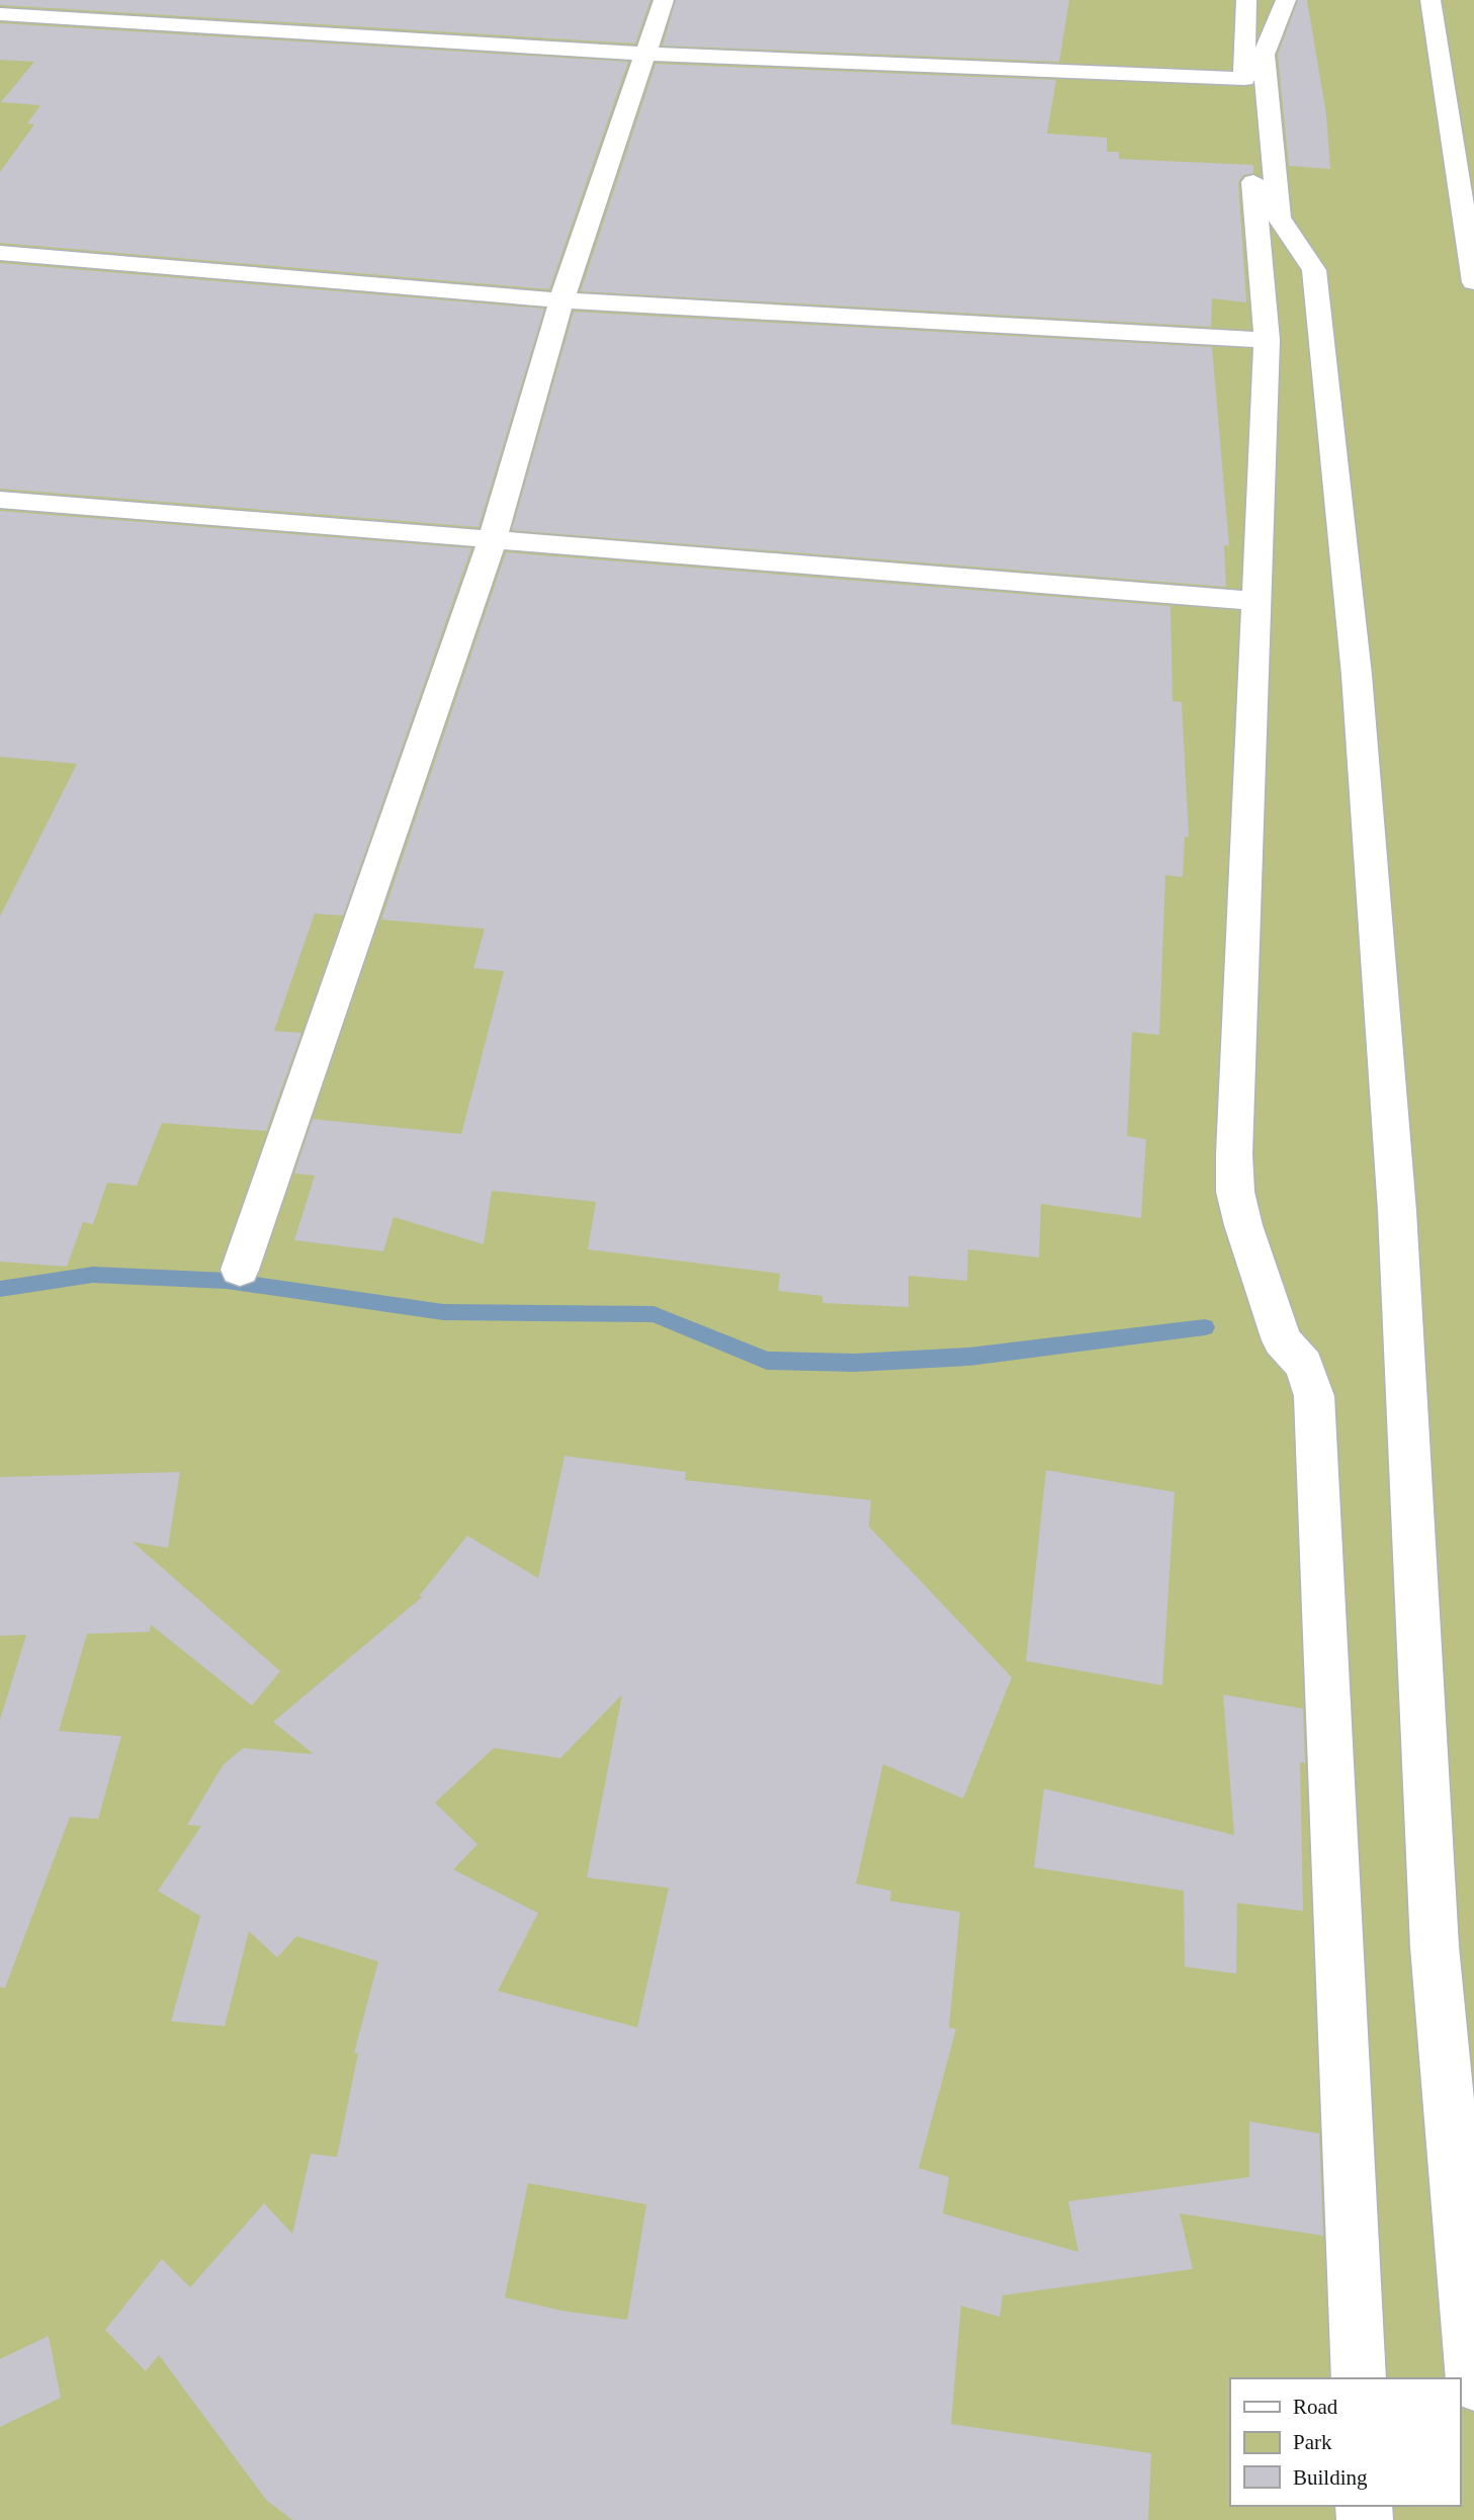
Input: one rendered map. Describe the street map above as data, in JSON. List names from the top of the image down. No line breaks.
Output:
{"legend":["Road","Park","Building"]}
